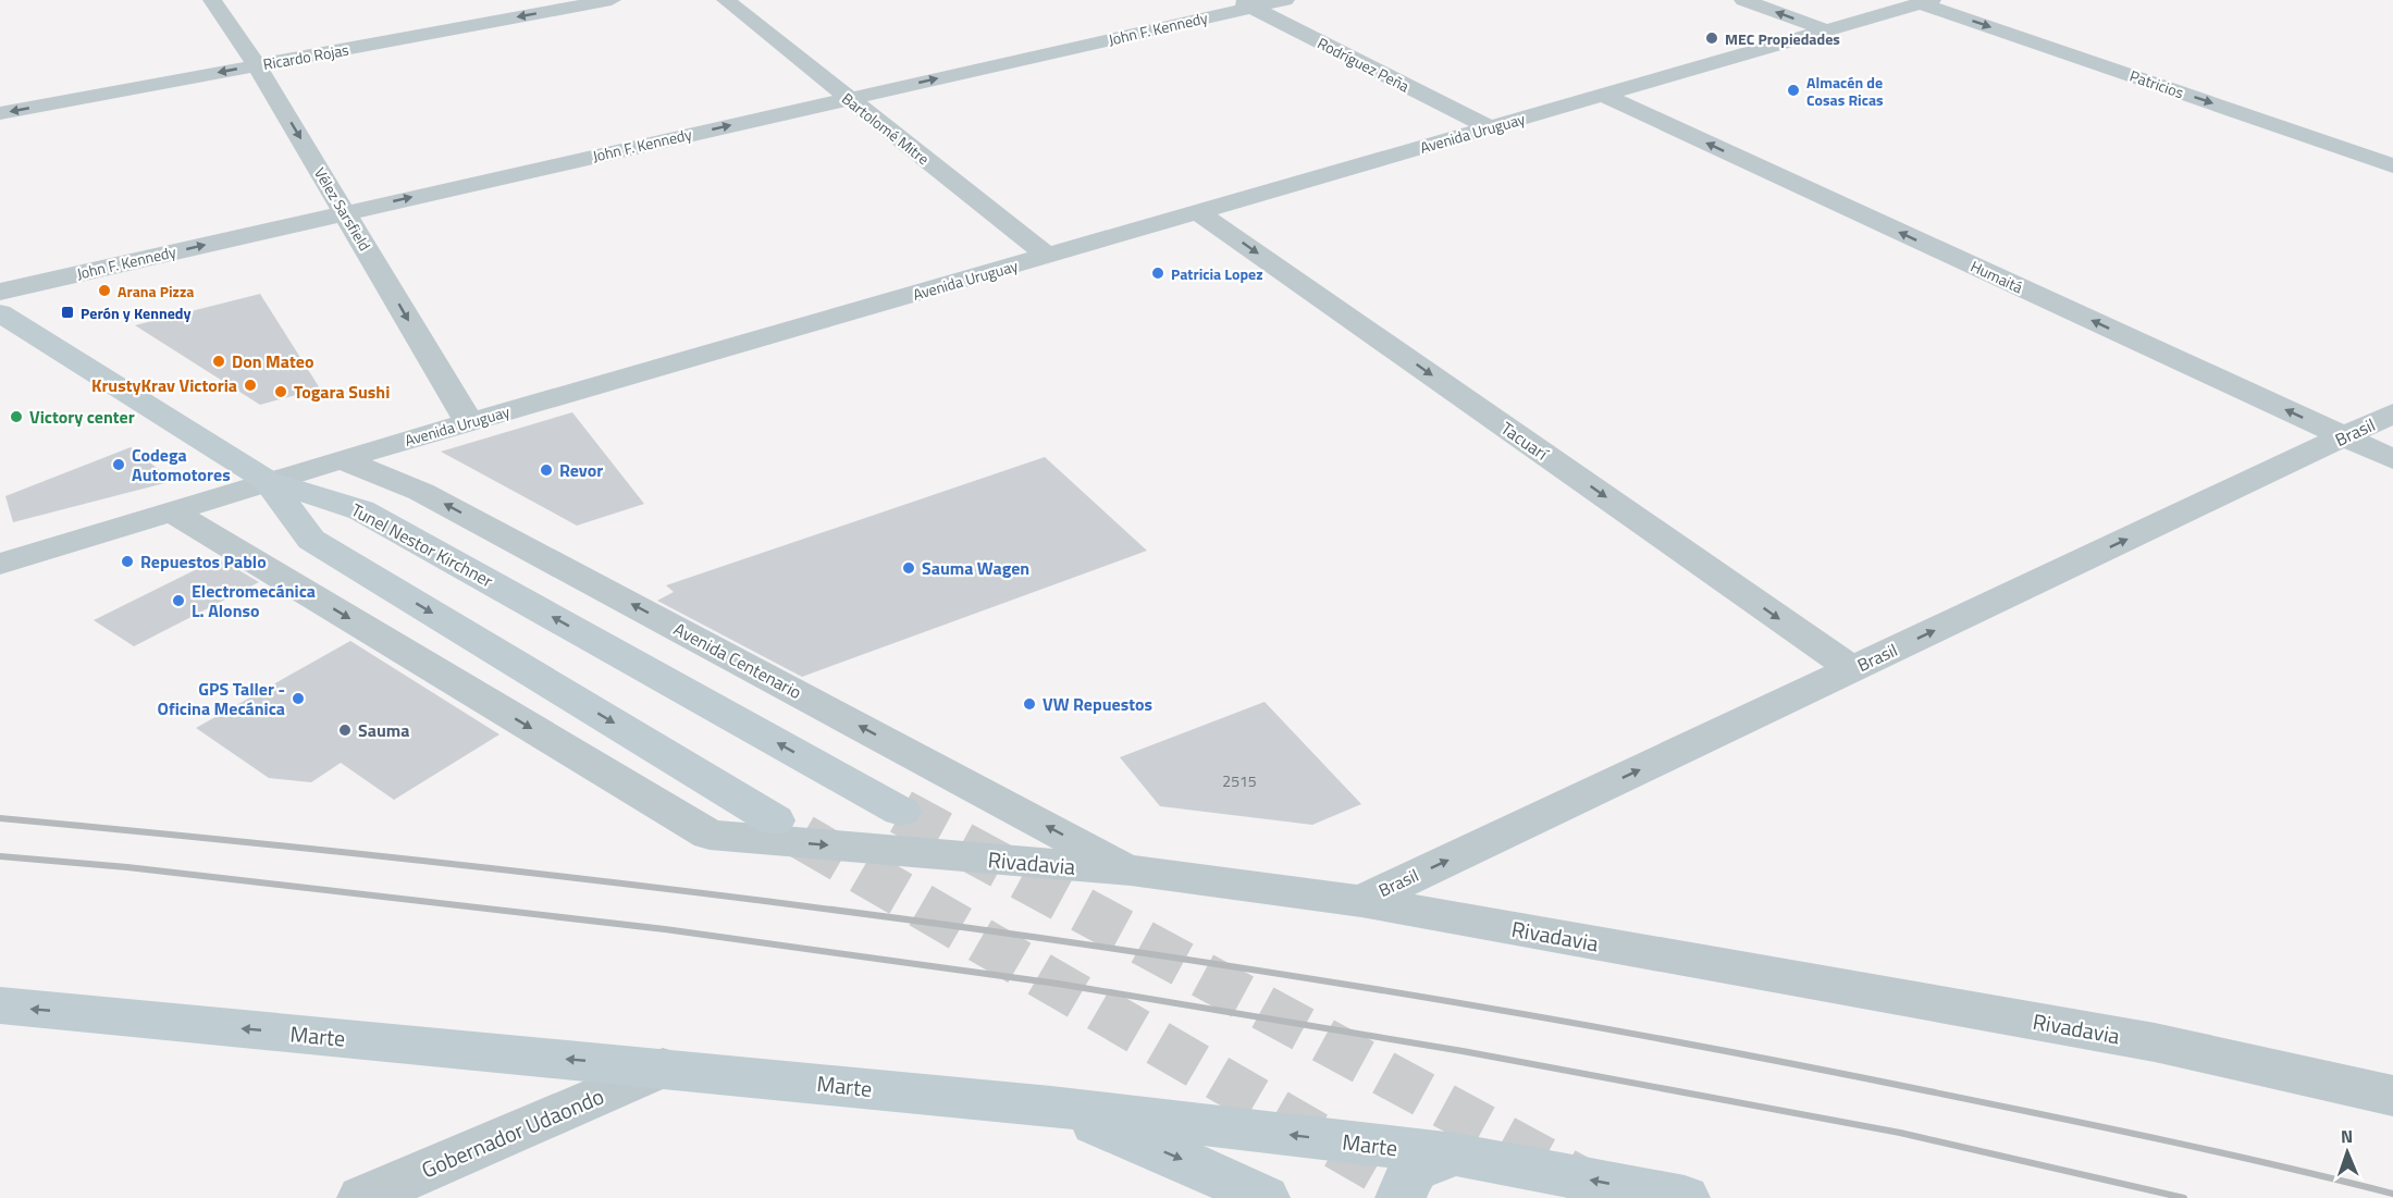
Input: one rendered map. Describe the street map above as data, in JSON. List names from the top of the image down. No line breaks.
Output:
{"streets":{"main road":["Tunel Nestor Kirchner","Marte"],"street":["John F. Kennedy","Ricardo Rojas","Rodríguez Peña","Patricios","Bartolomé Mitre","Avenida Uruguay","Vélez Sarsfield","Humaitá","Brasil","Tacuarí","Avenida Centenario","Rivadavia","Gobernador Udaondo"]},"crossings":[["John F. Kennedy","Rodríguez Peña"],["John F. Kennedy","Bartolomé Mitre"],["John F. Kennedy","Vélez Sarsfield"],["Ricardo Rojas","Vélez Sarsfield"],["Rodríguez Peña","Avenida Uruguay"],["Patricios","Avenida Uruguay"],["Bartolomé Mitre","Avenida Uruguay"],["Avenida Uruguay","Vélez Sarsfield"],["Avenida Uruguay","Humaitá"],["Avenida Uruguay","Tacuarí"],["Avenida Uruguay","Tunel Nestor Kirchner"],["Avenida Uruguay","Avenida Centenario"],["Avenida Uruguay","Rivadavia"],["Humaitá","Brasil"],["Brasil","Tacuarí"],["Brasil","Rivadavia"],["Avenida Centenario","Rivadavia"],["Marte","Gobernador Udaondo"]],"one_way":["John F. Kennedy","Ricardo Rojas","Patricios","Vélez Sarsfield","Humaitá","Brasil","Tacuarí","Avenida Centenario","Rivadavia","Marte"],"places":{"other":["MEC Propiedades","Almacén de Cosas Ricas","Patricia Lopez","Arana Pizza","Don Mateo","KrustyKrav Victoria","Togara Sushi","Victory center","Codega Automotores","Revor","Repuestos Pablo","Sauma Wagen","Electromecánica L. Alonso","GPS Taller - Oficina Mecánica","VW Repuestos","Sauma"],"transit":["Perón y Kennedy"]},"house_numbers":["2515"],"north":"top"}
